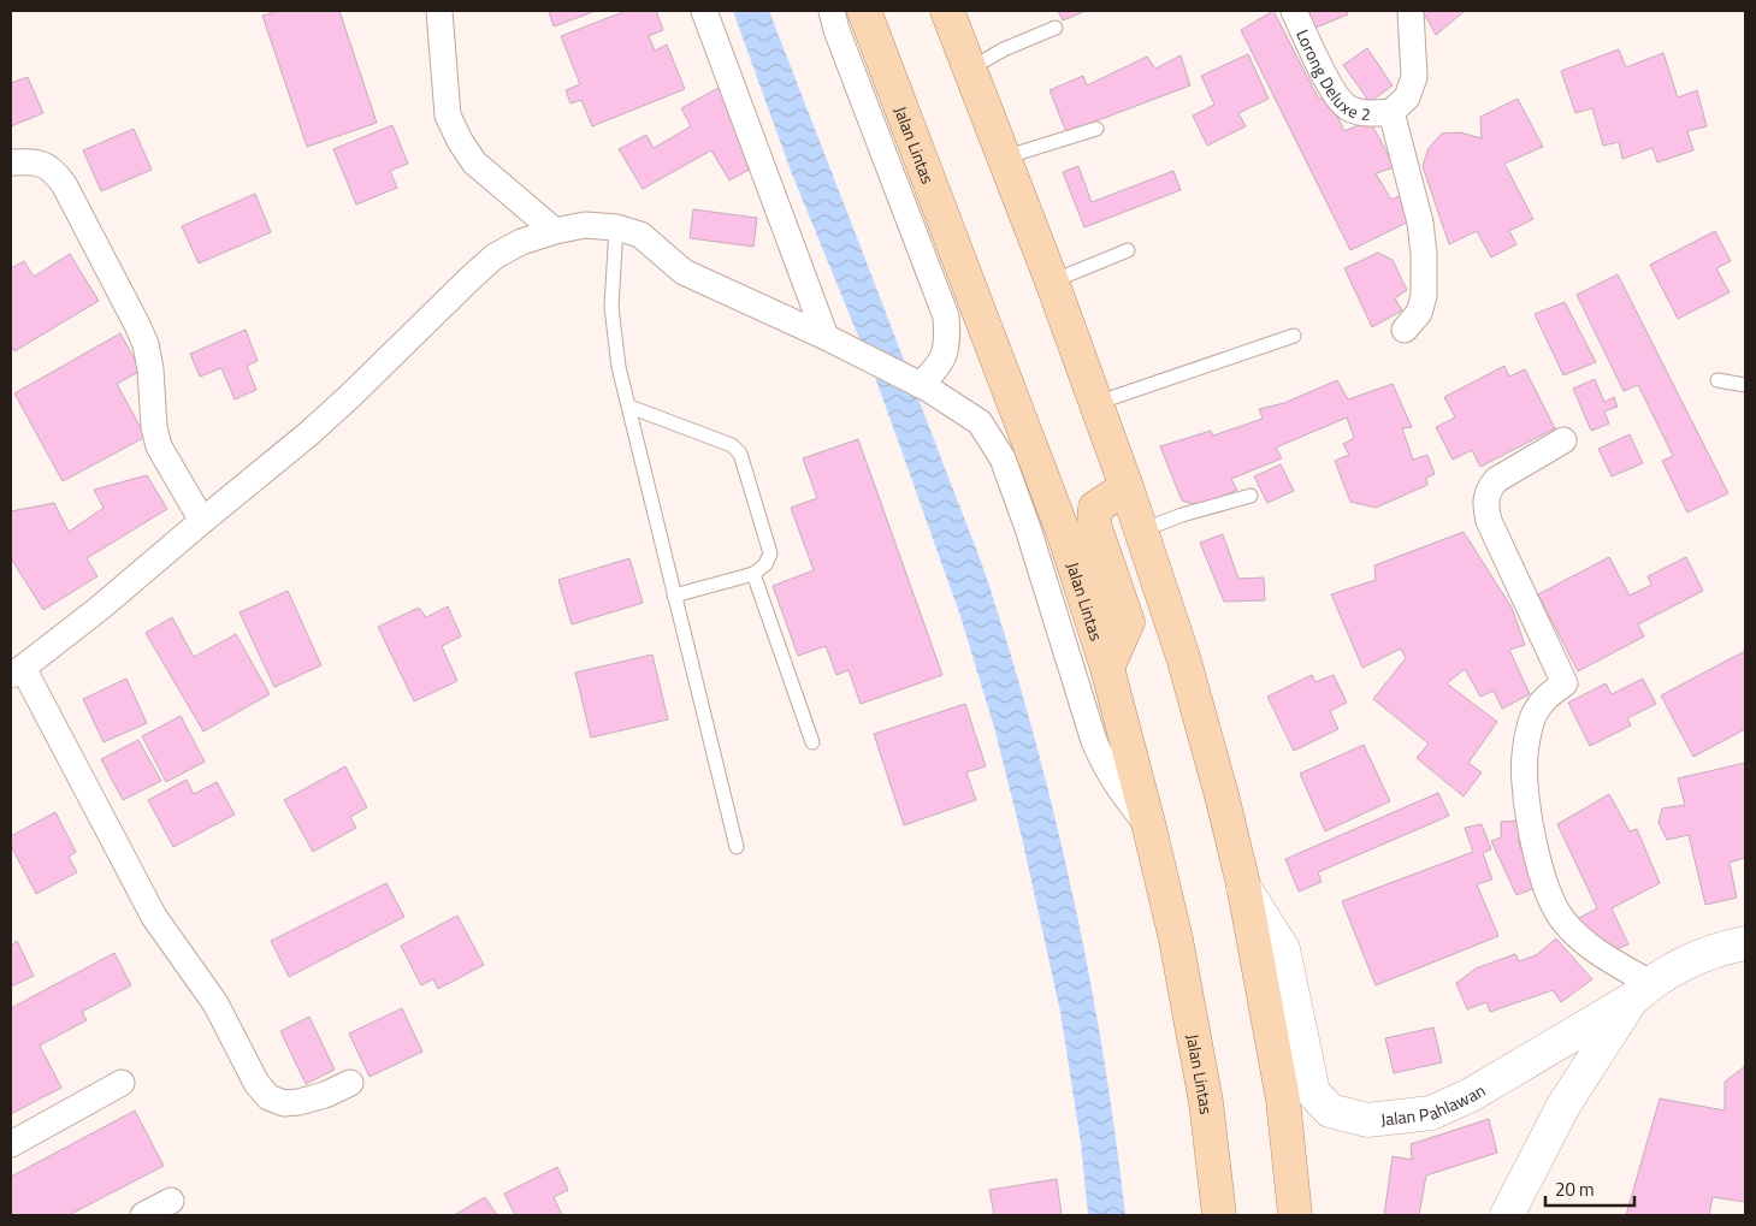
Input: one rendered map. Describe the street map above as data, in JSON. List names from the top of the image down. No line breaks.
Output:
{"streets":{"highway":["Jalan Lintas"],"street":["Lorong Deluxe 2","Jalan Pahlawan"]},"scale_bar":"20 m"}
